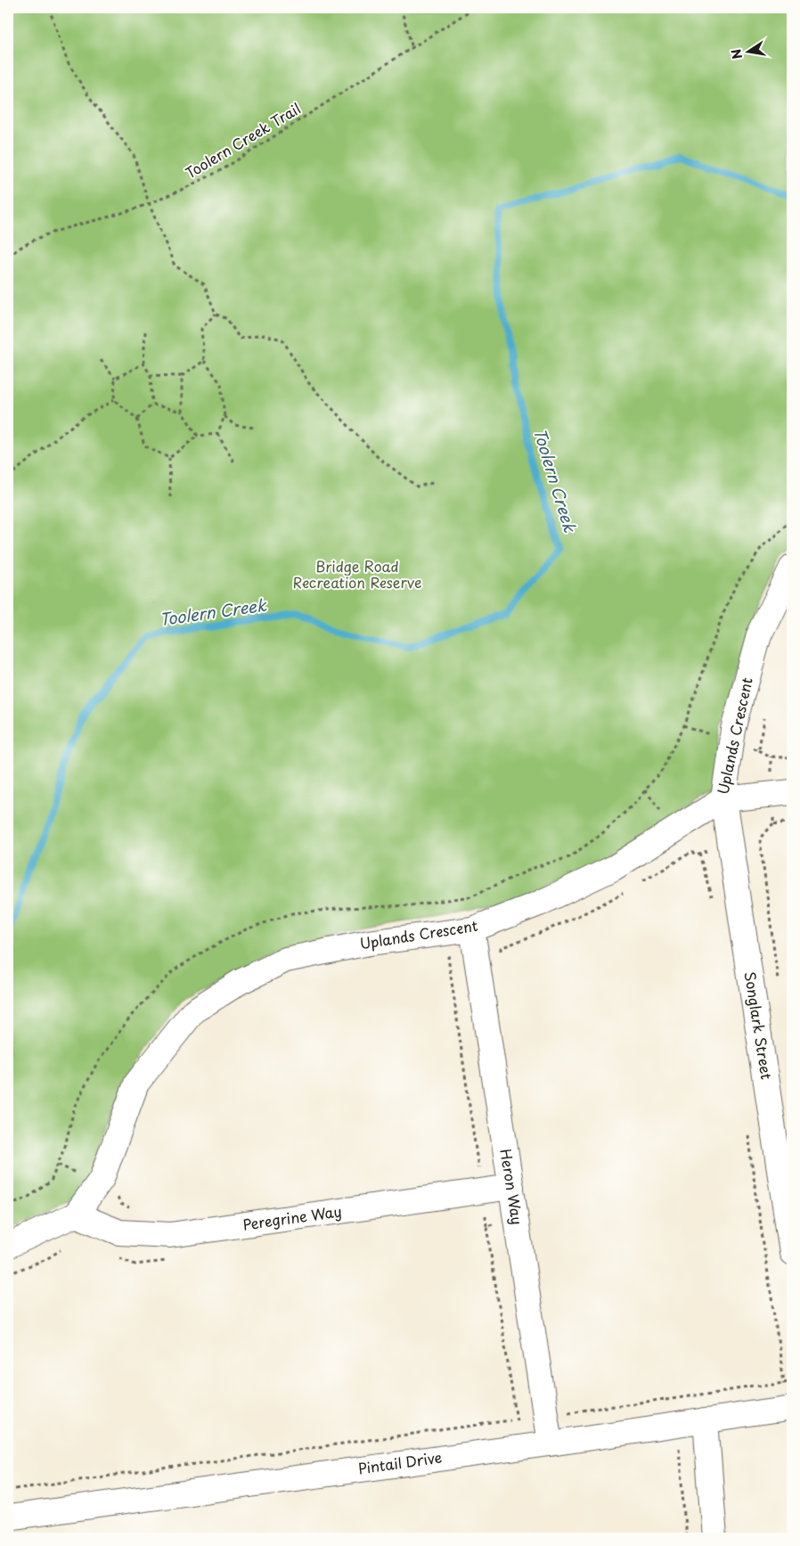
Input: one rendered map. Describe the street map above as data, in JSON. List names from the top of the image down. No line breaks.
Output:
{"streets":{"street":["Uplands Crescent","Songlark Street","Heron Way","Peregrine Way","Pintail Drive"],"path":["Toolern Creek Trail"]},"crossings":[["Uplands Crescent","Songlark Street"],["Uplands Crescent","Heron Way"],["Uplands Crescent","Peregrine Way"],["Heron Way","Peregrine Way"],["Heron Way","Pintail Drive"]],"water":["Toolern Creek"],"parks":["Bridge Road Recreation Reserve"],"north":"left"}
